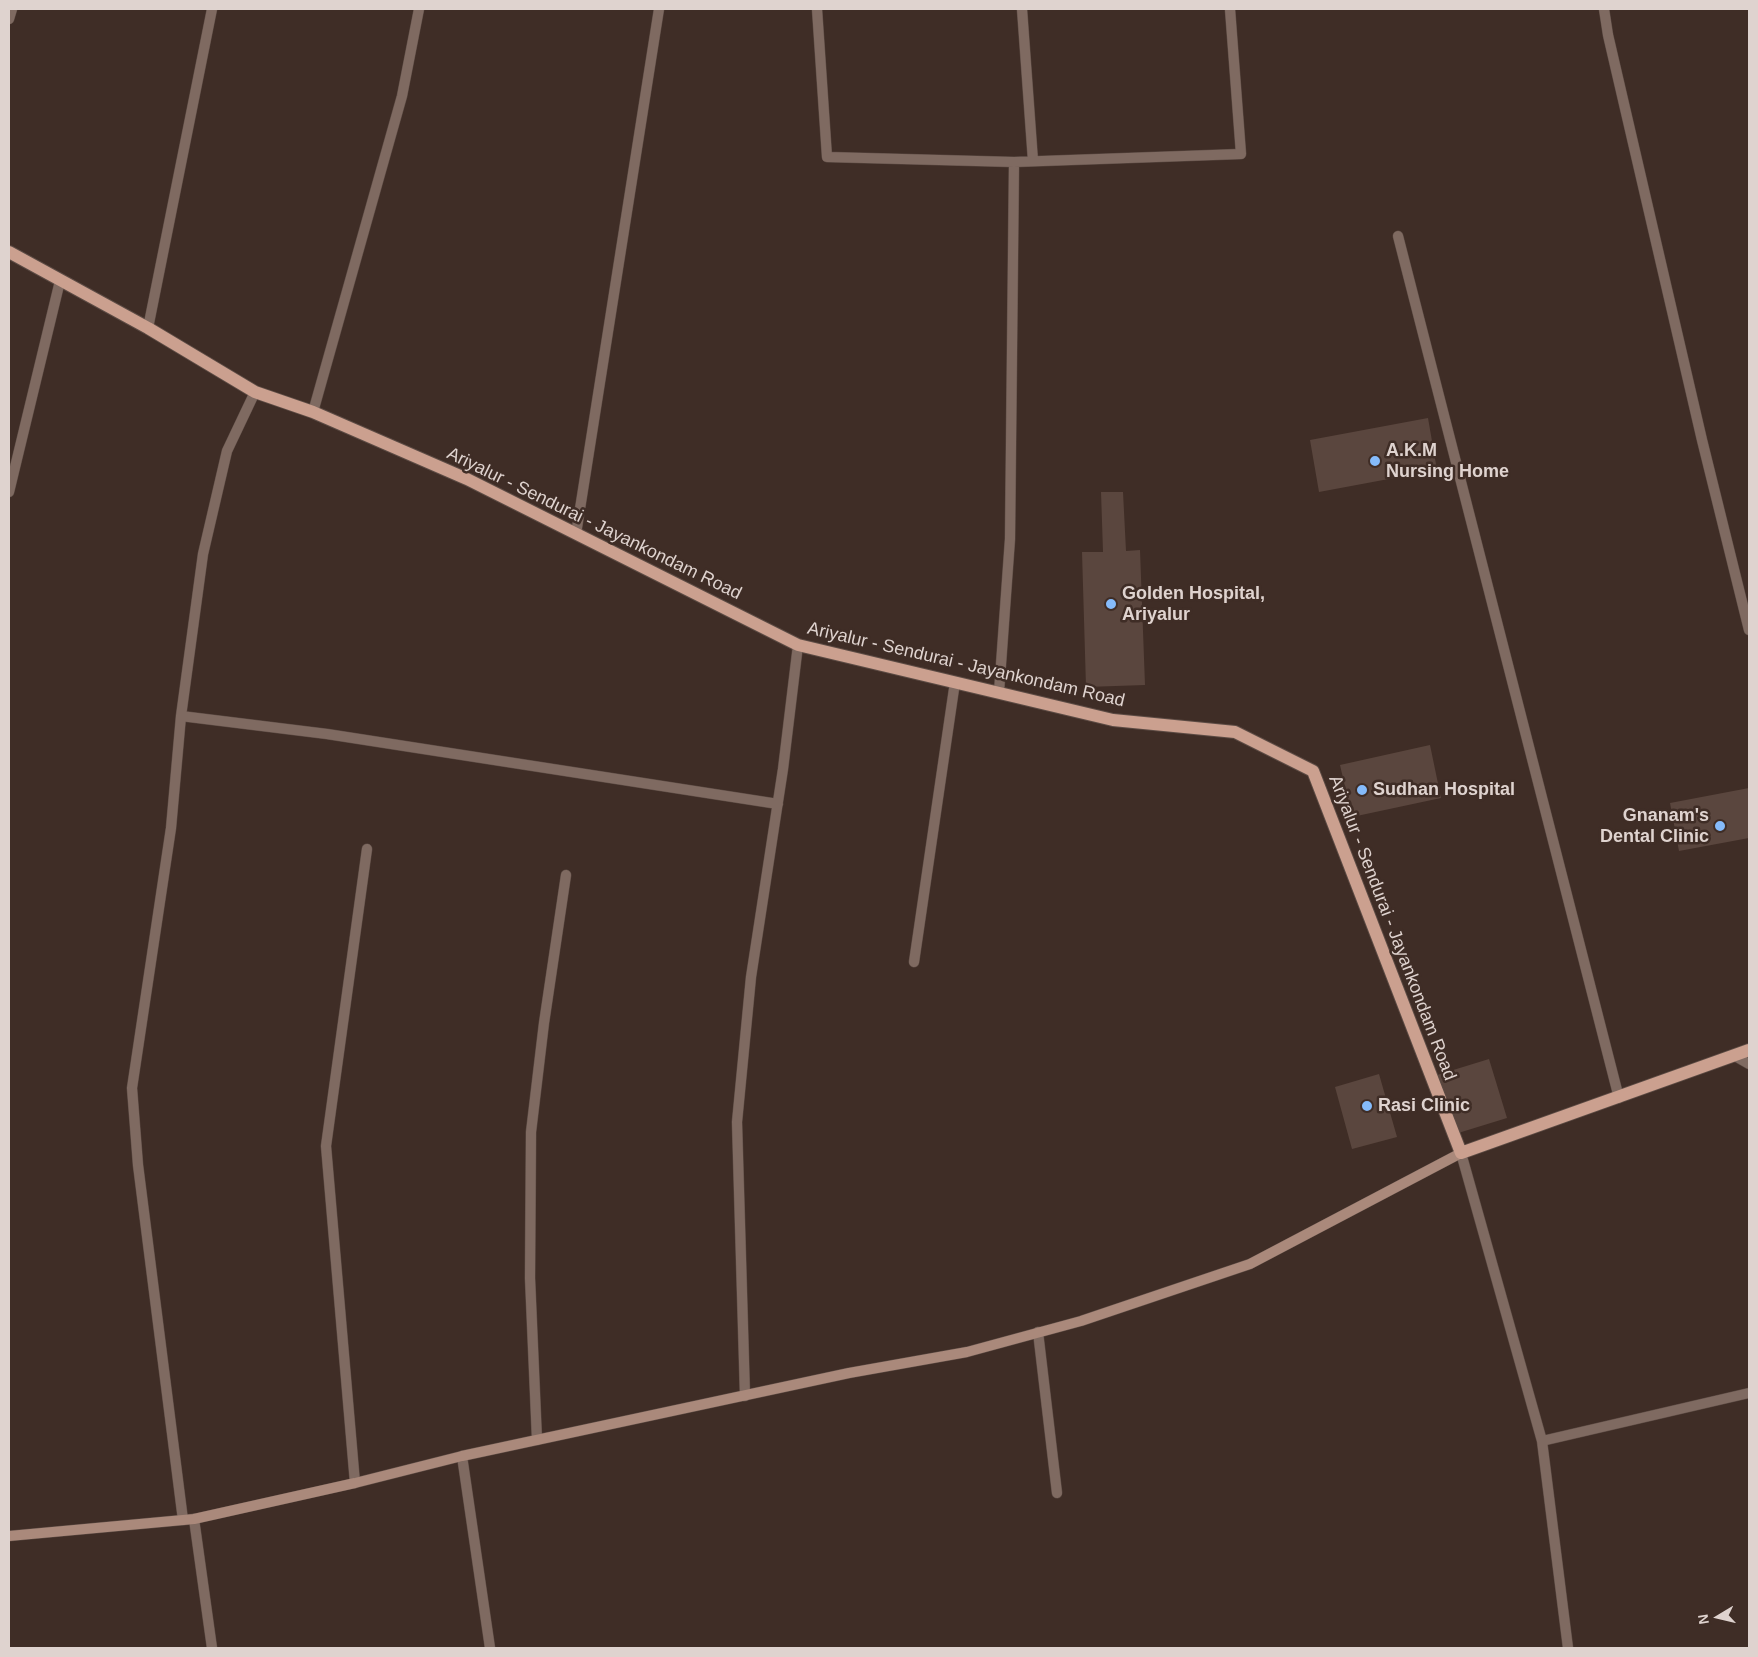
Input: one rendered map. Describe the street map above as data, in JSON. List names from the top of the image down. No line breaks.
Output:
{"streets":{"main road":["Ariyalur - Sendurai - Jayankondam Road"]},"places":["A.K.M Nursing Home","Golden Hospital, Ariyalur","Sudhan Hospital","Gnanam's Dental Clinic","Rasi Clinic"],"north":"left"}
